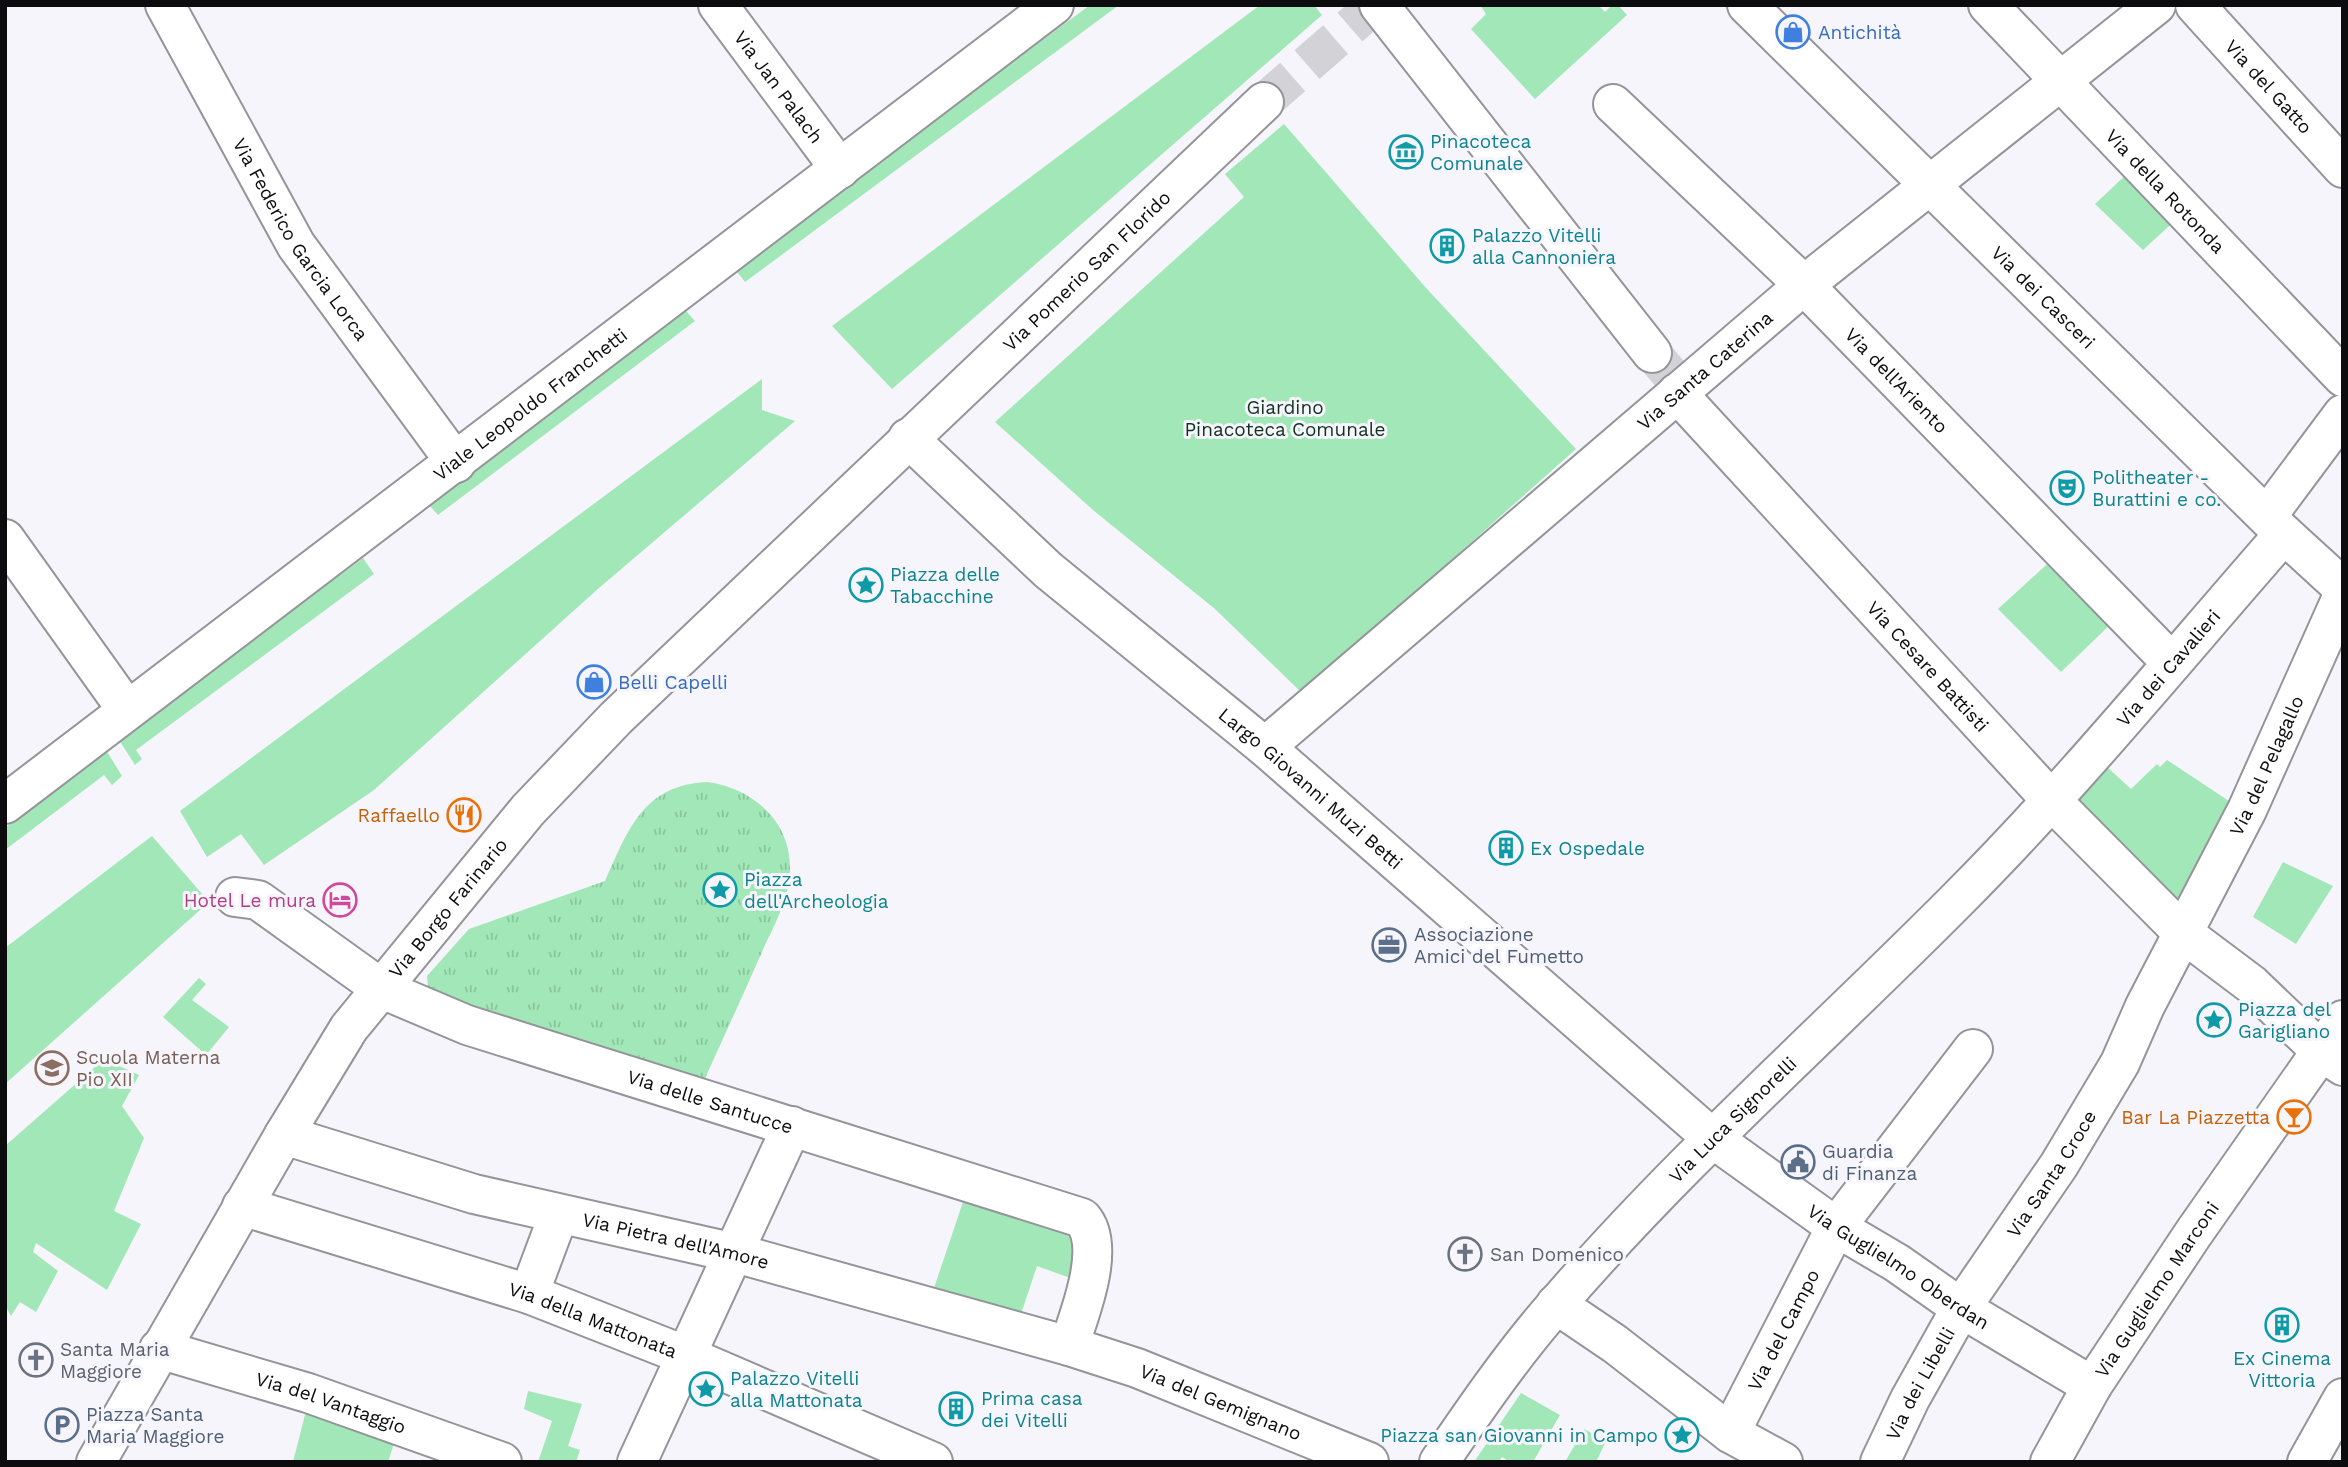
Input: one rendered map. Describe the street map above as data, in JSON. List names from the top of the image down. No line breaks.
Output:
{"streets":{"street":["Via Jan Palach","Via del Gatto","Via della Rotonda","Via Federico Garcia Lorca","Via Pomerio San Florido","Via dei Casceri","Via Santa Caterina","Via dell'Ariento","Viale Leopoldo Franchetti","Via Cesare Battisti","Via dei Cavalieri","Via del Pelagallo","Largo Giovanni Muzi Betti","Via Borgo Farinario","Via delle Santucce","Via Luca Signorelli","Via Santa Croce","Via Pietra dell'Amore","Via Guglielmo Oberdan","Via Guglielmo Marconi","Via della Mattonata","Via del Campo","Via dei Libelli","Via del Gemignano","Via del Vantaggio"]},"crossings":[["Via Jan Palach","Viale Leopoldo Franchetti"],["Via della Rotonda","Via Santa Caterina"],["Via Federico Garcia Lorca","Viale Leopoldo Franchetti"],["Via Pomerio San Florido","Largo Giovanni Muzi Betti"],["Via Pomerio San Florido","Via Borgo Farinario"],["Via dei Casceri","Via Santa Caterina"],["Via dei Casceri","Via dei Cavalieri"],["Via Santa Caterina","Via dell'Ariento"],["Via Santa Caterina","Via Cesare Battisti"],["Via Santa Caterina","Largo Giovanni Muzi Betti"],["Via dell'Ariento","Via dei Cavalieri"],["Via Cesare Battisti","Via dei Cavalieri"],["Via Cesare Battisti","Via del Pelagallo"],["Via Cesare Battisti","Via Luca Signorelli"],["Via Cesare Battisti","Via Guglielmo Marconi"],["Via dei Cavalieri","Via Luca Signorelli"],["Via del Pelagallo","Via Santa Croce"],["Largo Giovanni Muzi Betti","Via Borgo Farinario"],["Largo Giovanni Muzi Betti","Via Luca Signorelli"],["Largo Giovanni Muzi Betti","Via Guglielmo Oberdan"],["Via Borgo Farinario","Via delle Santucce"],["Via Borgo Farinario","Via Pietra dell'Amore"],["Via Borgo Farinario","Via della Mattonata"],["Via Borgo Farinario","Via del Vantaggio"],["Via delle Santucce","Via Pietra dell'Amore"],["Via delle Santucce","Via del Gemignano"],["Via Luca Signorelli","Via Guglielmo Oberdan"],["Via Santa Croce","Via Guglielmo Oberdan"],["Via Santa Croce","Via dei Libelli"],["Via Pietra dell'Amore","Via del Gemignano"],["Via Guglielmo Oberdan","Via Guglielmo Marconi"],["Via Guglielmo Oberdan","Via del Campo"],["Via Guglielmo Oberdan","Via dei Libelli"]],"parks":["Giardino Pinacoteca Comunale"],"places":{"shop":["Antichità","Belli Capelli"],"museum":["Pinacoteca Comunale"],"building":["Palazzo Vitelli alla Cannoniera","Ex Ospedale","Ex Cinema Vittoria","Prima casa dei Vitelli"],"theatre":["Politheater - Burattini e co."],"place":["Piazza delle Tabacchine","Piazza dell'Archeologia","Piazza del Garigliano","Palazzo Vitelli alla Mattonata","Piazza san Giovanni in Campo"],"restaurant":["Raffaello"],"hotel":["Hotel Le mura"],"office":["Associazione Amici del Fumetto"],"school or university":["Scuola Materna Pio XII"],"bar":["Bar La Piazzetta"],"public building":["Guardia di Finanza"],"church":["San Domenico","Santa Maria Maggiore"],"parking":["Piazza Santa Maria Maggiore"]}}
